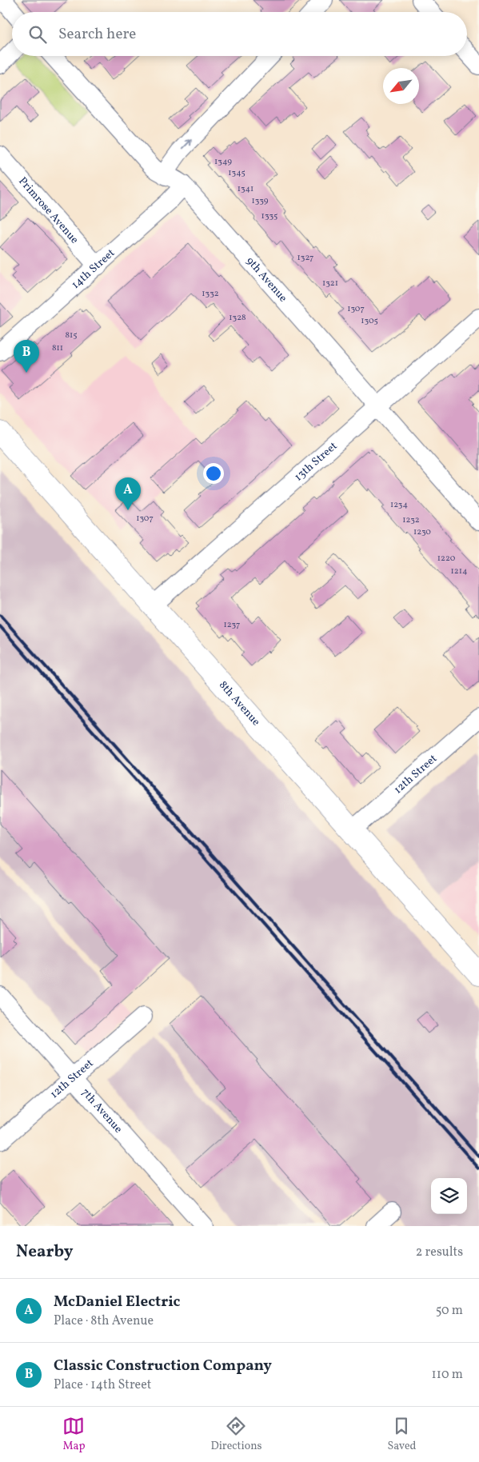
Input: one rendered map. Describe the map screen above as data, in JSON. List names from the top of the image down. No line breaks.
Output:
{"streets":{"main road":["8th Avenue"],"street":["Primrose Avenue","14th Street","9th Avenue","13th Street","12th Street","7th Avenue"]},"crossings":[["Primrose Avenue","14th Street"],["14th Street","9th Avenue"],["9th Avenue","13th Street"],["13th Street","8th Avenue"],["8th Avenue","12th Street"],["12th Street","7th Avenue"]],"house_numbers":["1349","1345","1341","1339","1335","1327","1321","1332","1307","1328","1305","815","811","1234","1307","1232","1230","1220","1214","1237"],"north":"bottom left","page":{"search":"Search here","pins":["B","A"],"heading":["Nearby","2 results"],"list":[{"mark":"A","name":"McDaniel Electric","note":"Place · 8th Avenue","value":"50 m"},{"mark":"B","name":"Classic Construction Company","note":"Place · 14th Street","value":"110 m"}],"nav":["Map","Directions","Saved"]}}
